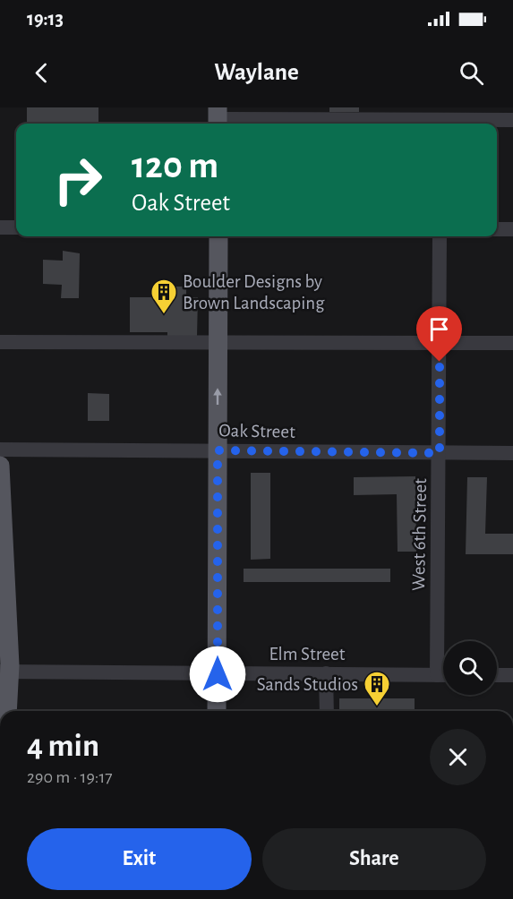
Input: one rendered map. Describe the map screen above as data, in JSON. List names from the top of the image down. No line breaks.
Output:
{"streets":{"street":["Oak Street","West 6th Street","Elm Street"]},"crossings":[["Oak Street","West 6th Street"],["West 6th Street","Elm Street"]],"places":{"building":["Boulder Designs by Brown Landscaping","Sands Studios"]},"page":{"status":"19:13","header":"Waylane","turn":["120 m","Oak Street"],"heading":["4 min","290 m · 19:17"],"buttons":["Exit","Share"]}}
